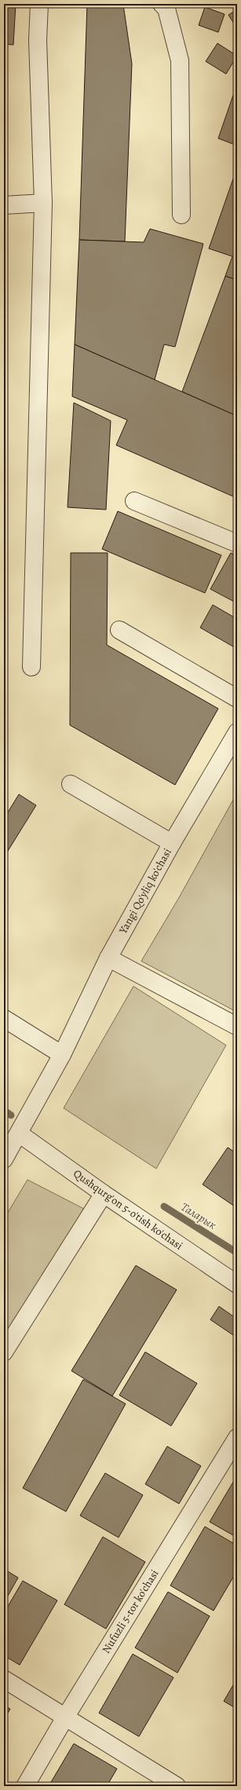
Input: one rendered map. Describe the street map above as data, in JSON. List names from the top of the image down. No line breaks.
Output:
{"streets":{"street":["Yangi Qo'yliq ko'chasi","Qushqurg'on 5-o'tish ko'chasi","Nufuzli 5-tor ko'chasi"]},"crossings":[["Yangi Qo'yliq ko'chasi","Qushqurg'on 5-o'tish ko'chasi"]],"water":["Таларык"]}
